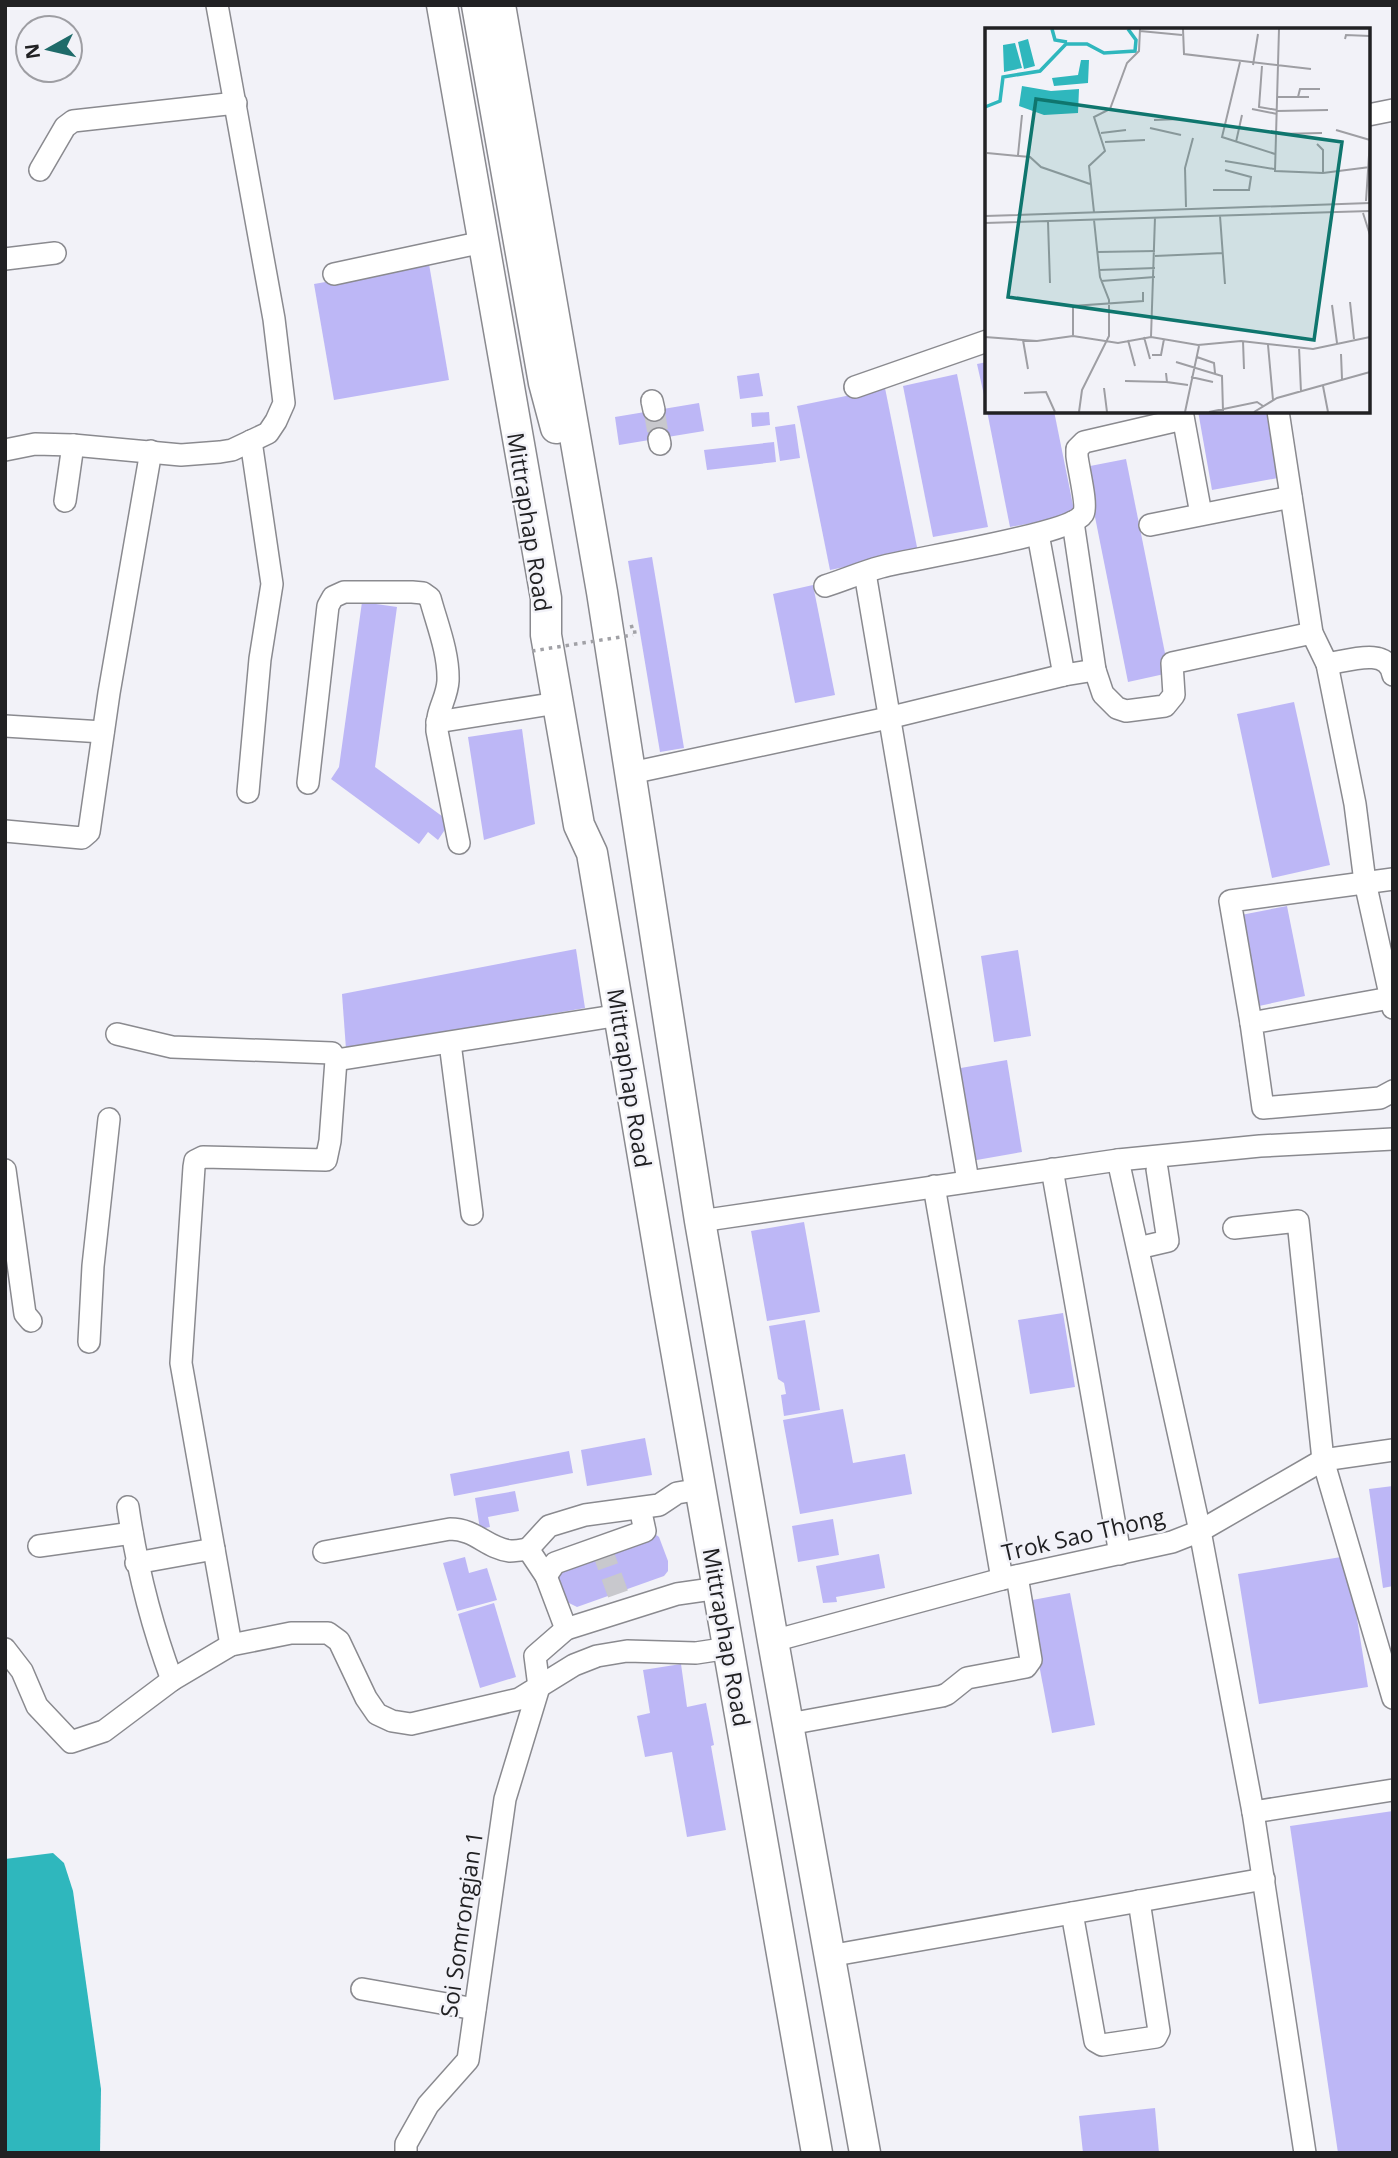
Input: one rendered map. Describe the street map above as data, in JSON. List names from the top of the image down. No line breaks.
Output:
{"streets":{"highway":["Mittraphap Road"],"street":["Trok Sao Thong","Soi Somrongjan 1"]},"crossings":[["Mittraphap Road","Trok Sao Thong"]],"north":"left"}
